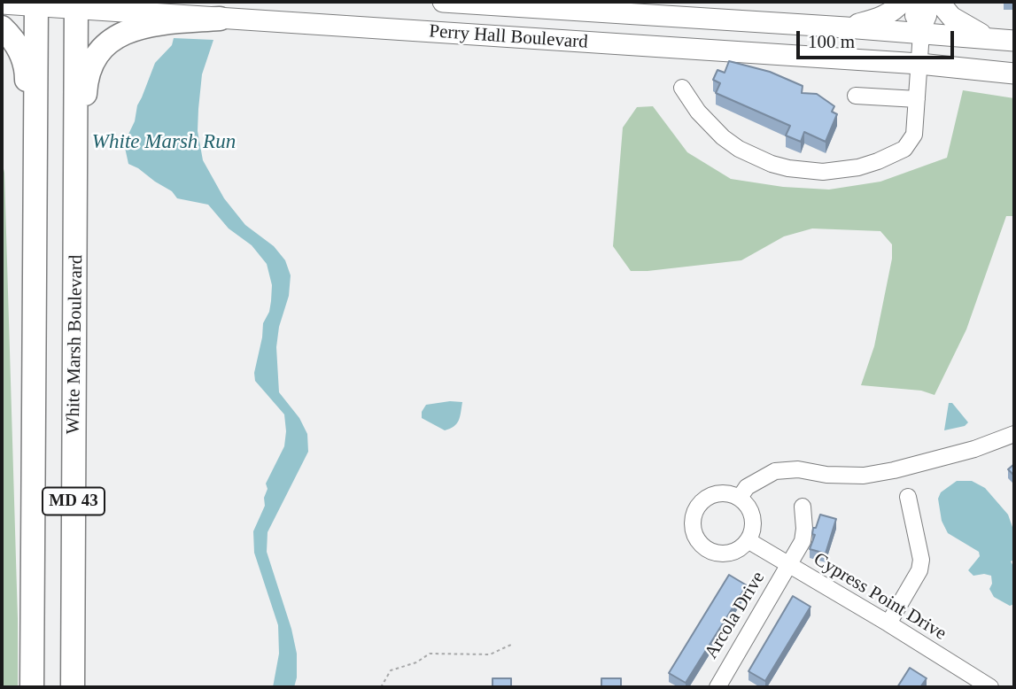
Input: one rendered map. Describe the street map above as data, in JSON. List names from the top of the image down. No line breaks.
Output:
{"streets":{"highway":["White Marsh Boulevard","MD 43"],"main road":["Perry Hall Boulevard"],"street":["Cypress Point Drive","Arcola Drive"]},"crossings":[["Perry Hall Boulevard","White Marsh Boulevard"],["Perry Hall Boulevard","MD 43"],["Cypress Point Drive","Arcola Drive"]],"water":["White Marsh Run"],"scale_bar":"100 m"}
